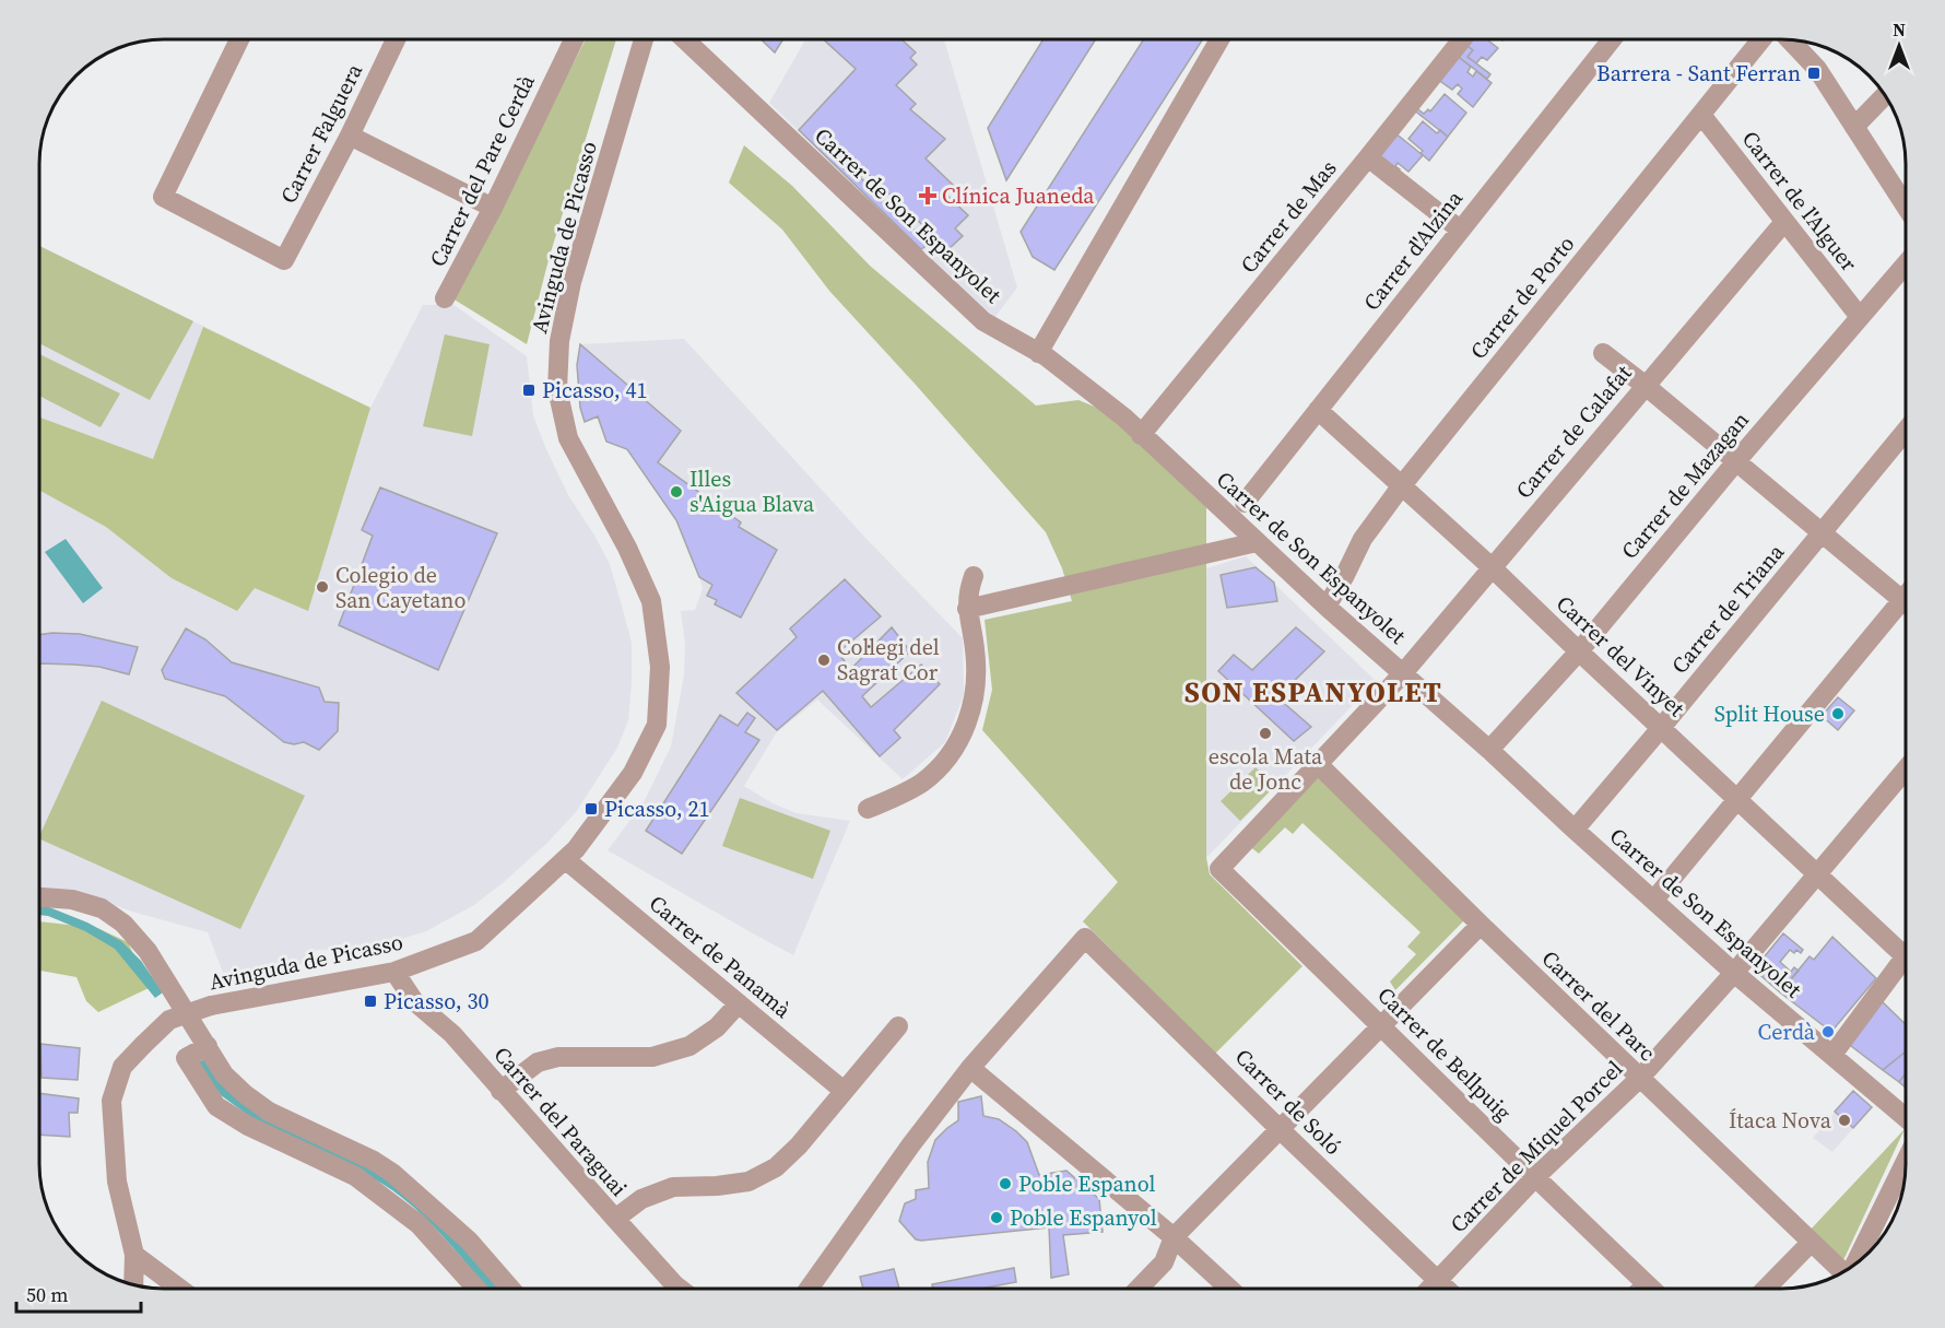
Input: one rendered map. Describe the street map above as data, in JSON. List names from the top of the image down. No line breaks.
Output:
{"streets":{"street":["Carrer Falguera","Carrer del Pare Cerdà","Carrer de l'Alguer","Carrer de Son Espanyolet","Carrer de Mas","Avinguda de Picasso","Carrer d'Alzina","Carrer de Porto","Carrer de Calafat","Carrer de Mazagan","Carrer de Triana","Carrer del Vinyet","Carrer de Panamà","Carrer del Parc","Carrer de Bellpuig","Carrer de Soló","Carrer del Paraguai","Carrer de Miquel Porcel"]},"crossings":[["Carrer de l'Alguer","Carrer de Porto"],["Carrer de l'Alguer","Carrer de Calafat"],["Carrer de l'Alguer","Carrer de Mazagan"],["Carrer de Son Espanyolet","Carrer de Mas"],["Carrer de Son Espanyolet","Carrer de Porto"],["Carrer de Son Espanyolet","Carrer de Calafat"],["Carrer de Son Espanyolet","Carrer de Mazagan"],["Carrer de Son Espanyolet","Carrer de Triana"],["Carrer de Son Espanyolet","Carrer de Miquel Porcel"],["Avinguda de Picasso","Carrer de Panamà"],["Avinguda de Picasso","Carrer del Paraguai"],["Carrer d'Alzina","Carrer del Vinyet"],["Carrer de Porto","Carrer del Vinyet"],["Carrer de Calafat","Carrer del Vinyet"],["Carrer de Calafat","Carrer del Parc"],["Carrer de Calafat","Carrer de Bellpuig"],["Carrer de Mazagan","Carrer del Vinyet"],["Carrer de Triana","Carrer del Vinyet"],["Carrer del Vinyet","Carrer de Miquel Porcel"],["Carrer del Parc","Carrer de Miquel Porcel"],["Carrer de Bellpuig","Carrer de Miquel Porcel"],["Carrer de Soló","Carrer de Miquel Porcel"]],"districts":["SON ESPANYOLET"],"places":{"transit":["Barrera - Sant Ferran","Picasso, 41","Picasso, 21","Picasso, 30"],"health":["Clínica Juaneda"],"other":["Illes s'Aigua Blava","Colegio de San Cayetano","Col·legi del Sagrat Cor","Split House","escola Mata de Jonc","Cerdà","Ítaca Nova","Poble Espanol","Poble Espanyol"]},"scale_bar":"50 m","north":"top"}
